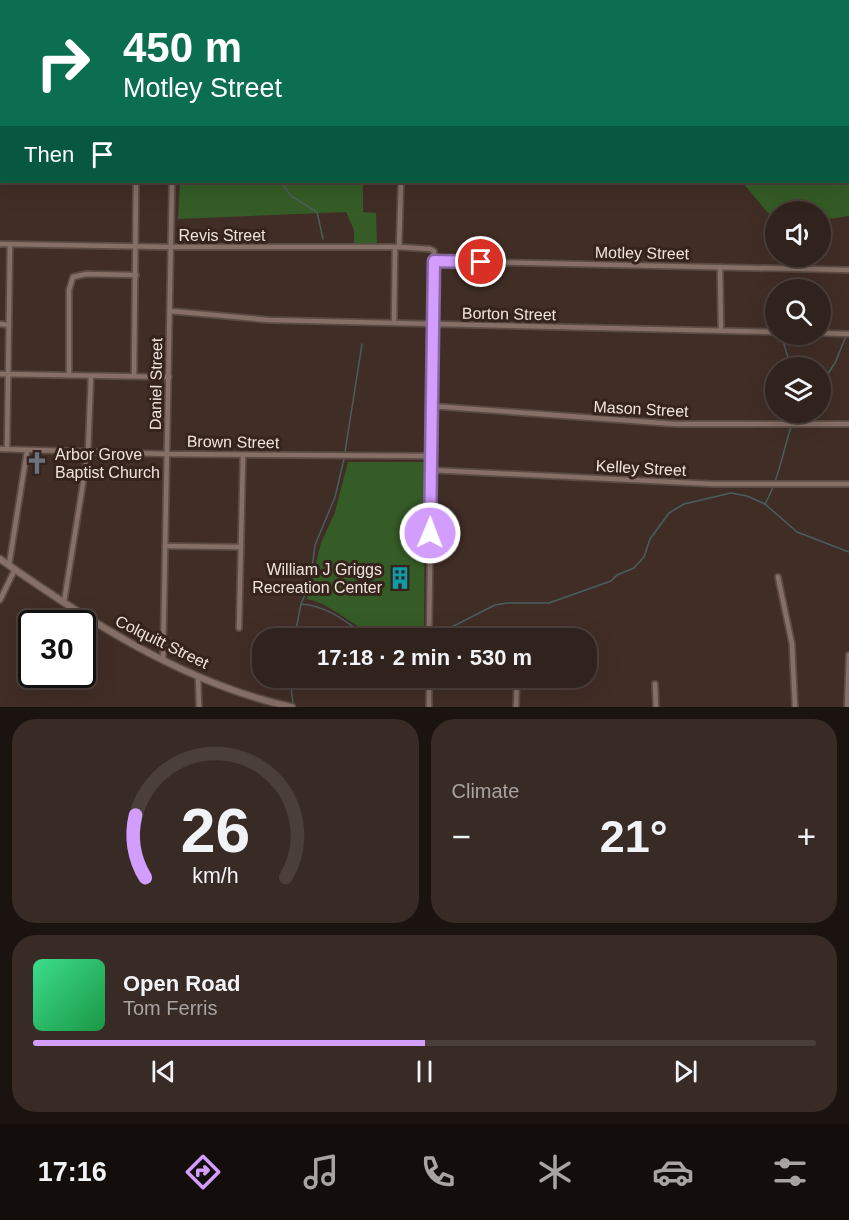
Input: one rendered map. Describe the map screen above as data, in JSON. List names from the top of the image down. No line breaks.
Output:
{"streets":{"street":["Revis Street","Motley Street","Borton Street","Daniel Street","Mason Street","Brown Street","Kelley Street","Colquitt Street"]},"crossings":[["Revis Street","Motley Street"],["Revis Street","Daniel Street"],["Borton Street","Daniel Street"],["Daniel Street","Brown Street"],["Daniel Street","Colquitt Street"]],"places":{"church":["Arbor Grove Baptist Church"],"building":["William J Griggs Recreation Center"]},"page":{"turn":["450 m","Motley Street"],"then":"Then","limit":"30","trip":"17:18 · 2 min · 530 m","tile":"Climate","heat":["−","21°","+"],"song":["Open Road","Tom Ferris"],"tabs":"17:16","gauge":["26","km/h"]}}
